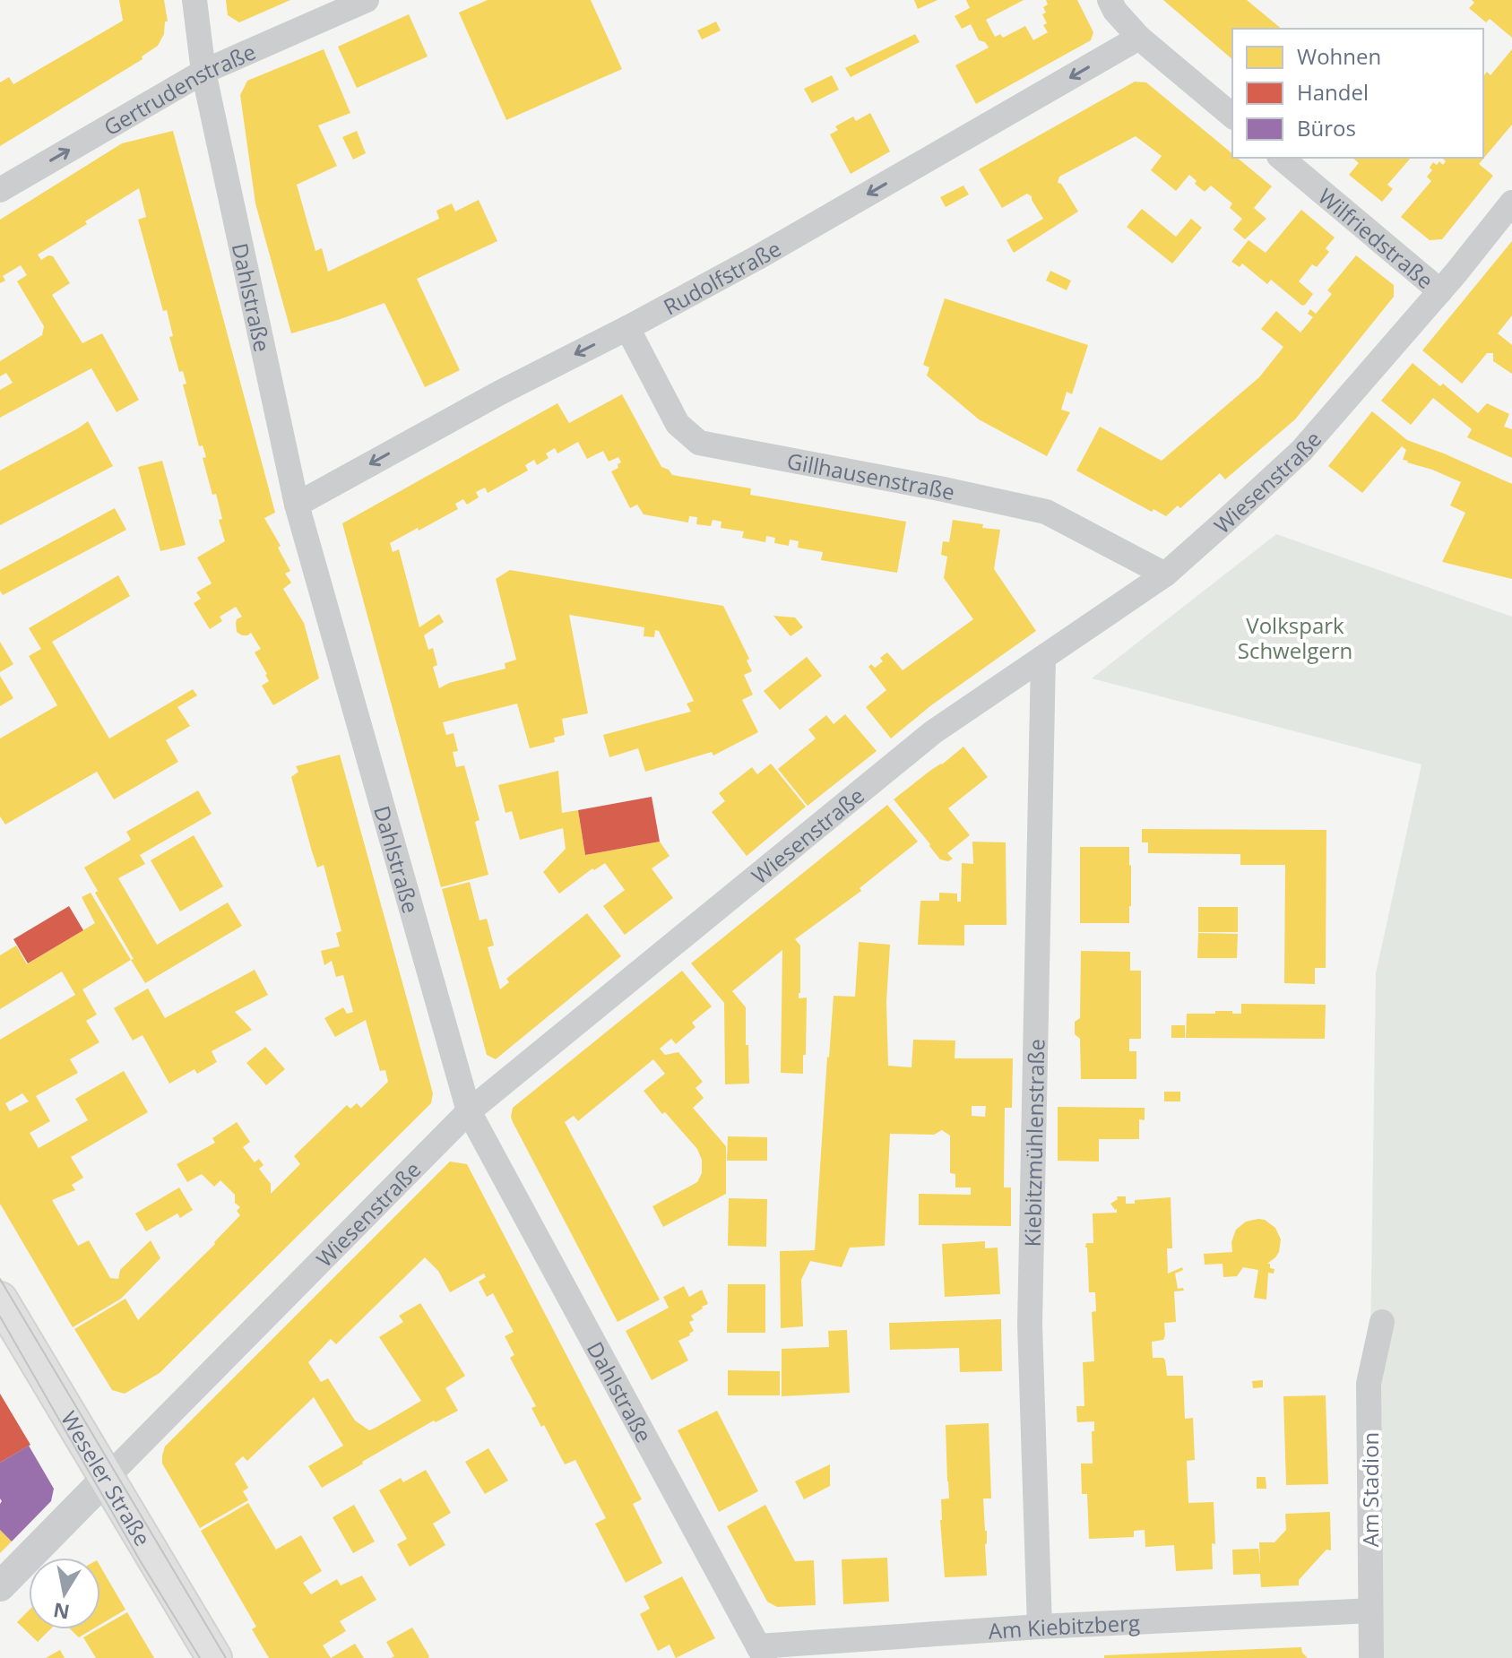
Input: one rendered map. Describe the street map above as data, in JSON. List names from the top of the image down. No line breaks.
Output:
{"streets":{"main road":["Weseler Straße"],"street":["Gertrudenstraße","Wilfriedstraße","Rudolfstraße","Dahlstraße","Gillhausenstraße","Wiesenstraße","Kiebitzmühlenstraße","Am Stadion","Am Kiebitzberg"]},"crossings":[["Gertrudenstraße","Dahlstraße"],["Wilfriedstraße","Wiesenstraße"],["Rudolfstraße","Dahlstraße"],["Rudolfstraße","Gillhausenstraße"],["Dahlstraße","Wiesenstraße"],["Dahlstraße","Am Kiebitzberg"],["Gillhausenstraße","Wiesenstraße"],["Wiesenstraße","Kiebitzmühlenstraße"],["Wiesenstraße","Weseler Straße"],["Kiebitzmühlenstraße","Am Kiebitzberg"],["Am Stadion","Am Kiebitzberg"]],"one_way":["Gertrudenstraße","Rudolfstraße"],"parks":["Volkspark Schwelgern"],"legend":["Wohnen","Handel","Büros"],"north":"bottom"}
